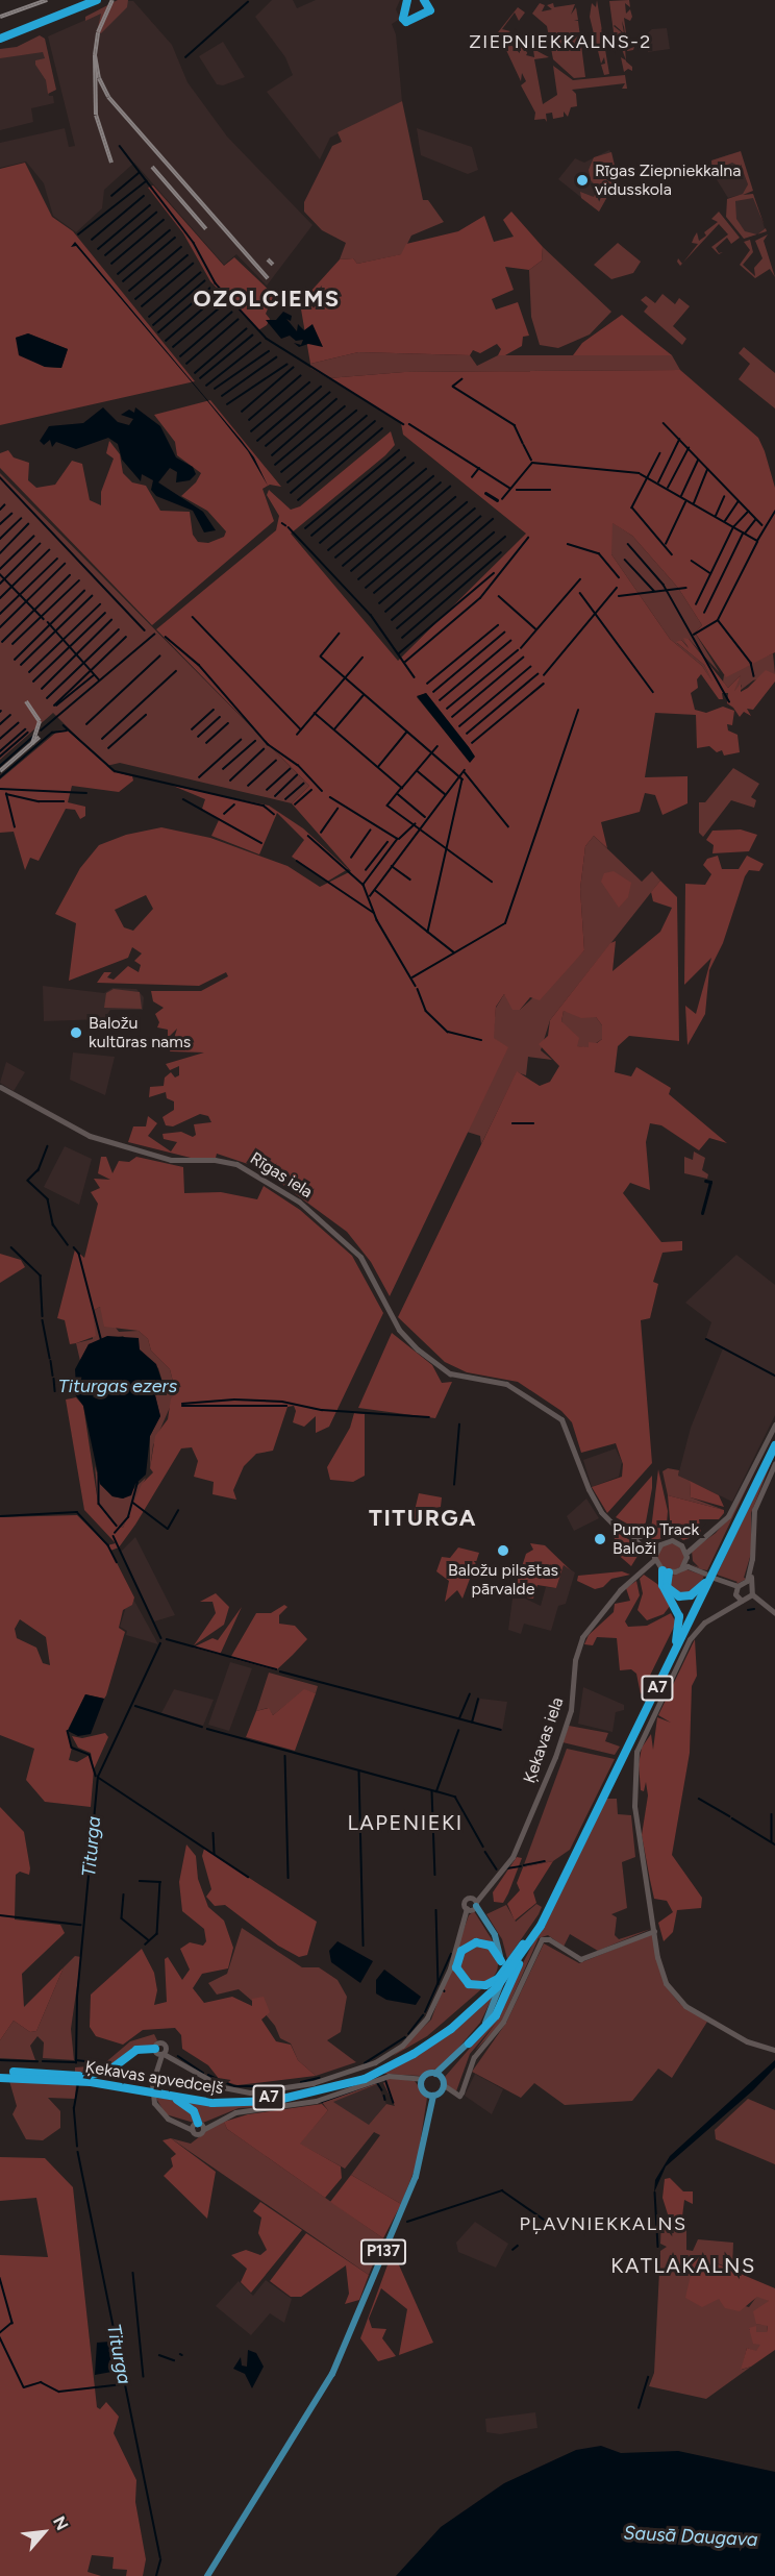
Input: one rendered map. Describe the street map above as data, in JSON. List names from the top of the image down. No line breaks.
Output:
{"streets":{"highway":["A7","Ķekavas apvedceļš"],"main road":["Rīgas iela","Ķekavas iela","P137"]},"crossings":[["A7","Ķekavas apvedceļš"]],"districts":["ZIEPNIEKKALNS-2","OZOLCIEMS","TITURGA","LAPENIEKI","PĻAVNIEKKALNS","KATLAKALNS"],"water":["Titurgas ezers","Titurga","Sausā Daugava"],"places":["Rīgas Ziepniekkalna vidusskola","Baložu kultūras nams","Pump Track Baloži","Baložu pilsētas pārvalde"],"north":"top right"}
